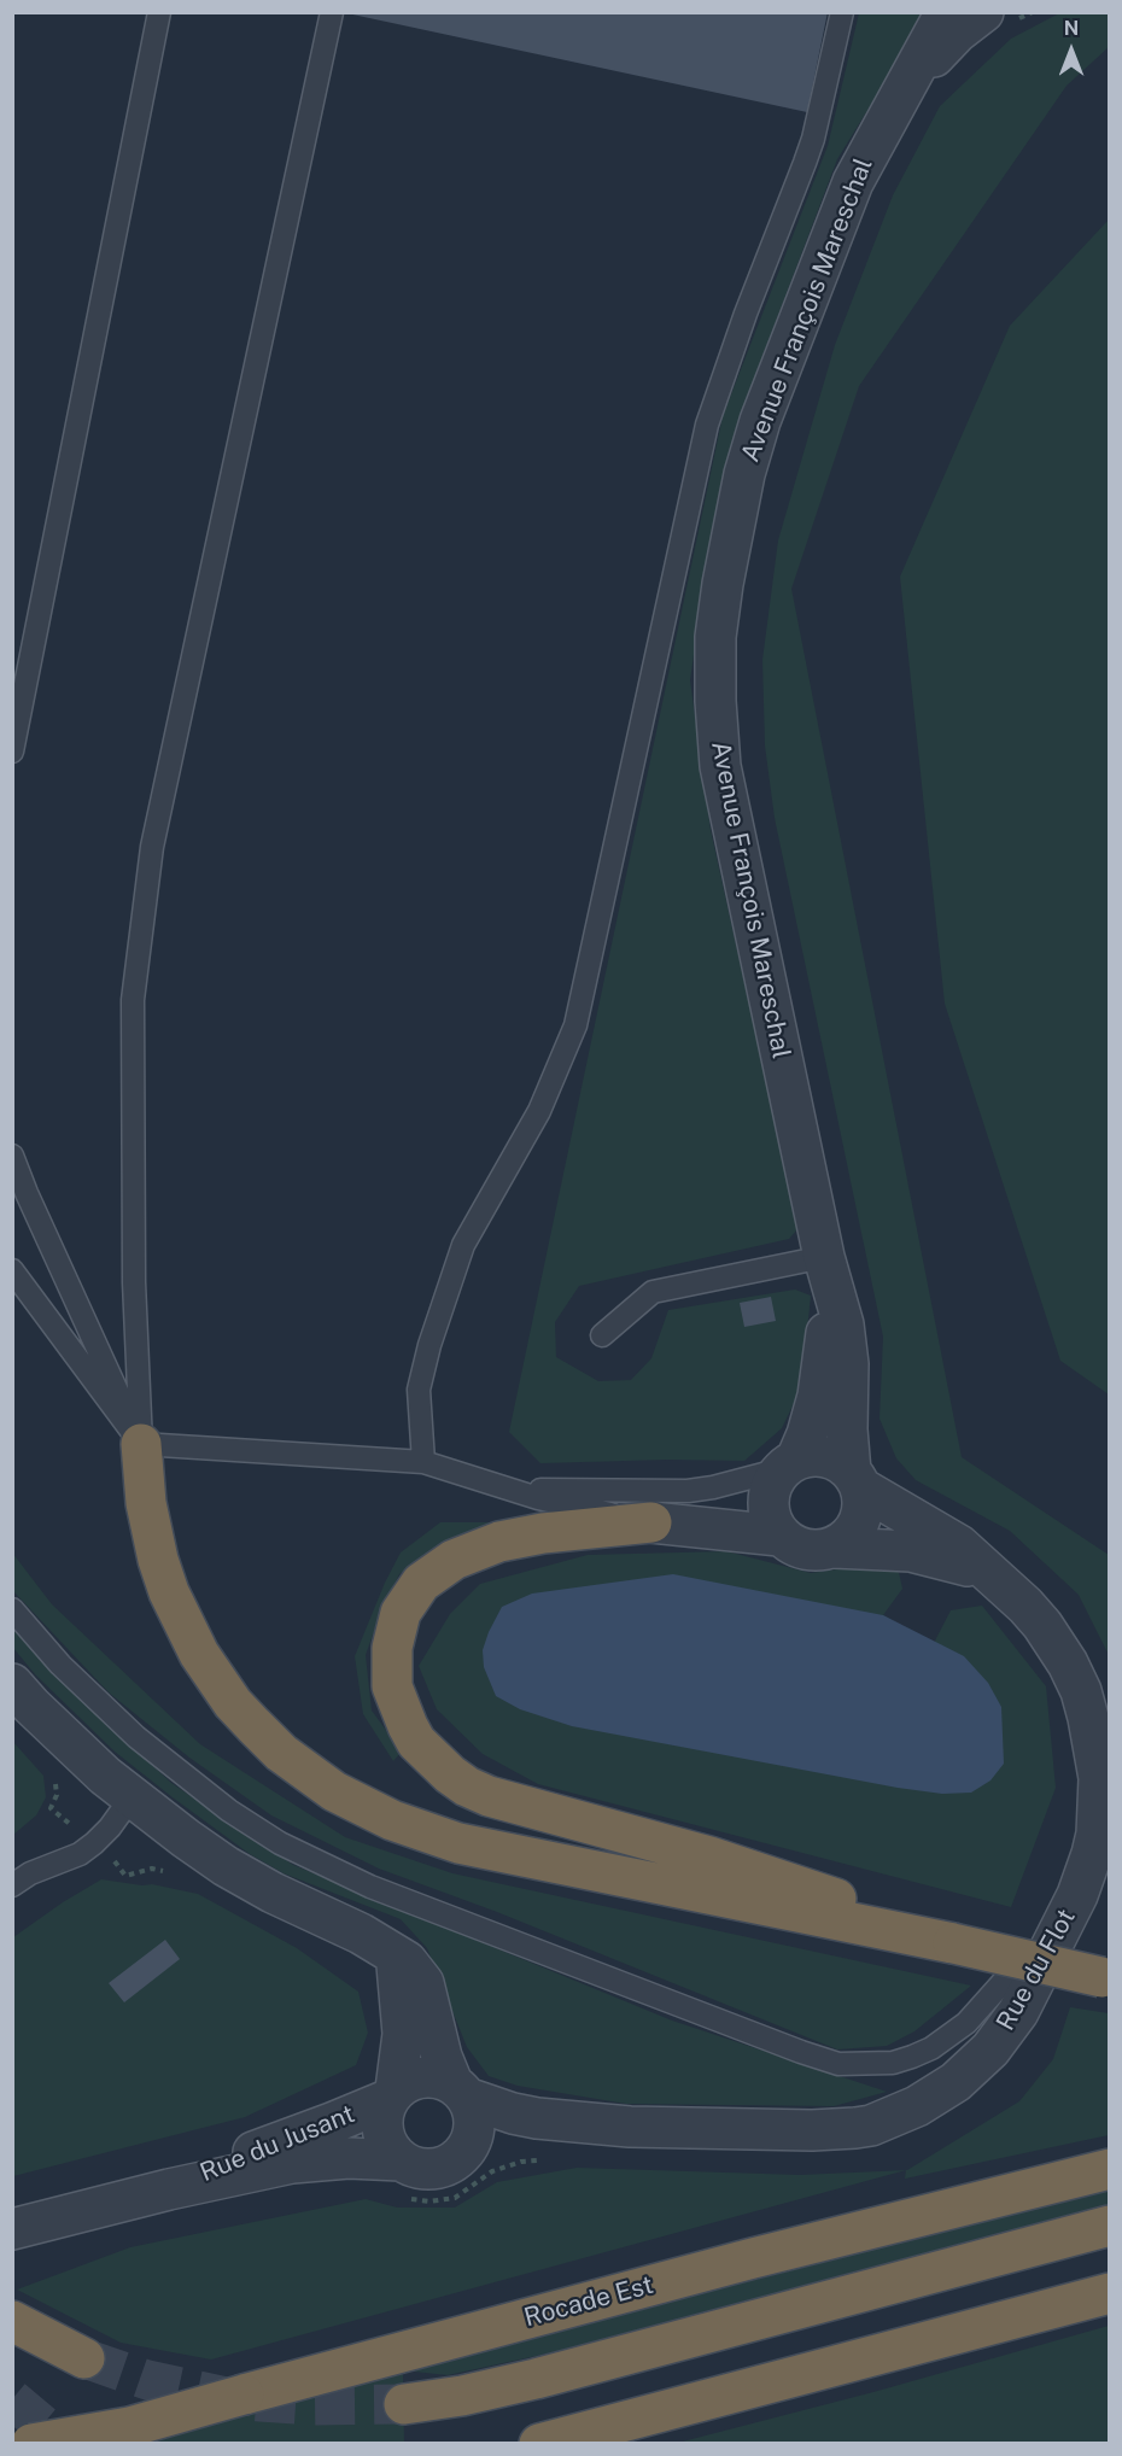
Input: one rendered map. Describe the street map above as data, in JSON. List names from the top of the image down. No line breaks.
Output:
{"streets":{"highway":["Rocade Est"],"street":["Avenue François Mareschal","Rue du Flot","Rue du Jusant"]},"crossings":[["Avenue François Mareschal","Rue du Flot"],["Rue du Flot","Rue du Jusant"]],"north":"top"}
